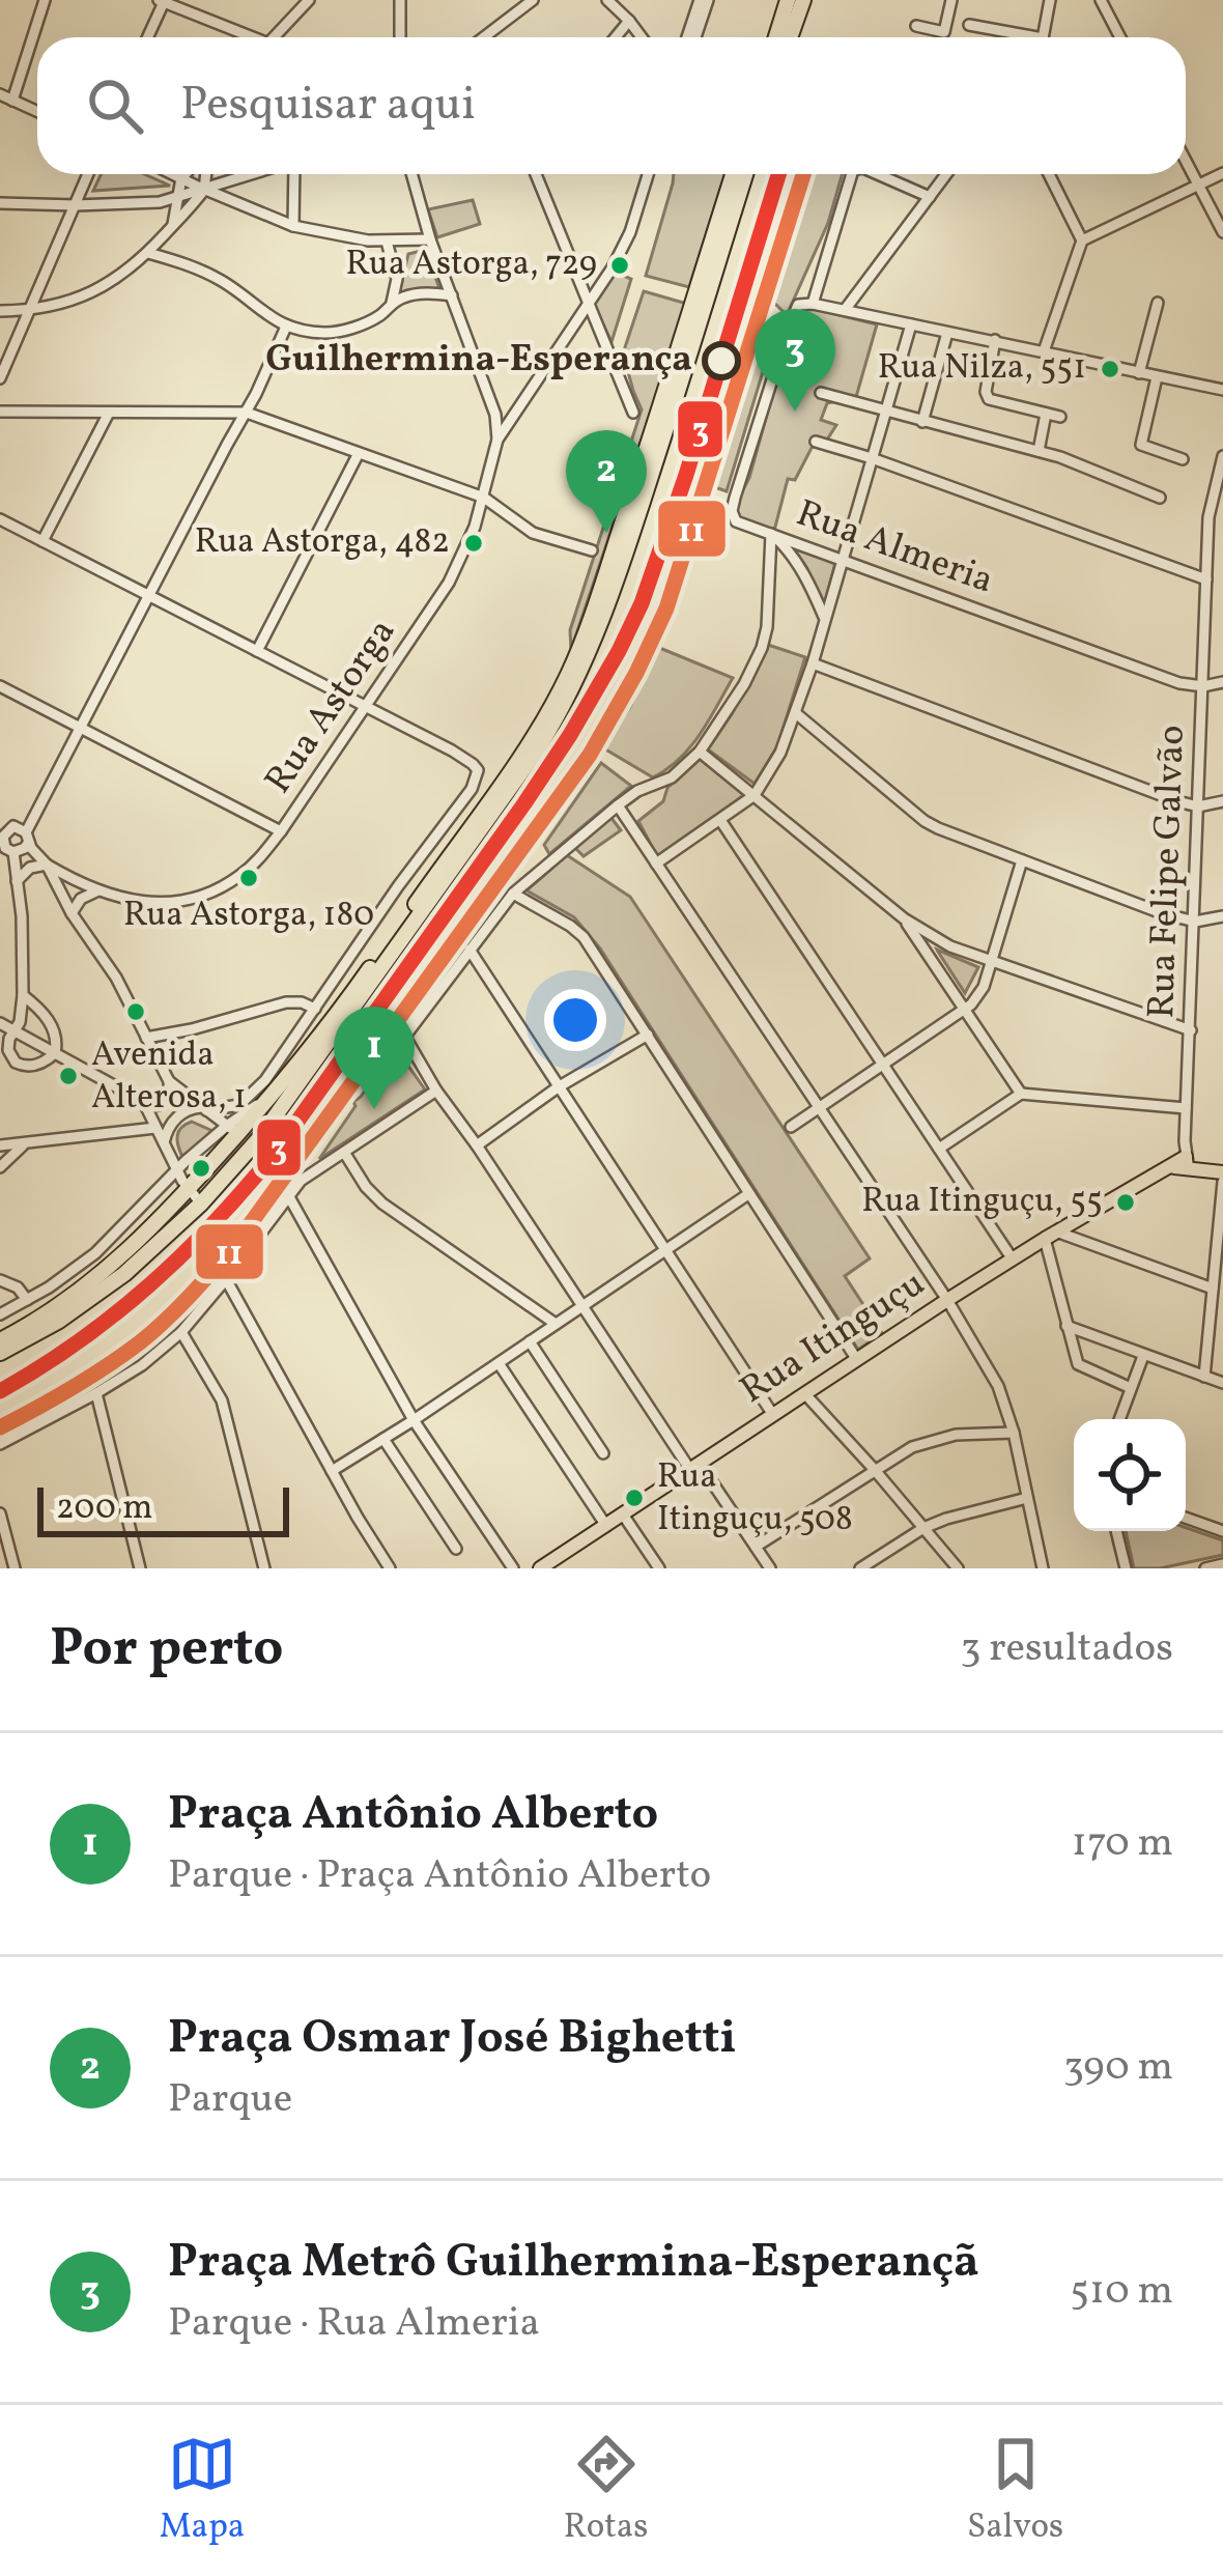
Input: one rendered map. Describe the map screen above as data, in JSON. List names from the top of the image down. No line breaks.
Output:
{"streets":{"main road":["Rua Itinguçu"],"street":["Rua Almeria","Rua Astorga","Rua Felipe Galvão"]},"crossings":[["Rua Almeria","Rua Felipe Galvão"]],"places":["Rua Astorga, 729","Guilhermina-Esperança","Rua Nilza, 551","Rua Astorga, 482","Rua Astorga, 180","Avenida Alterosa, 1","Rua Itinguçu, 55","Rua Itinguçu, 508"],"lines":["metro line 3","transit line 11"],"scale_bar":"200 m","page":{"search":"Pesquisar aqui","pins":["3","2","1"],"scale":"200 m","heading":["Por perto","3 resultados"],"list":[{"mark":"1","name":"Praça Antônio Alberto","note":"Parque · Praça Antônio Alberto","value":"170 m"},{"mark":"2","name":"Praça Osmar José Bighetti","note":"Parque","value":"390 m"},{"mark":"3","name":"Praça Metrô Guilhermina-Esperançã","note":"Parque · Rua Almeria","value":"510 m"}],"nav":["Mapa","Rotas","Salvos"]}}
